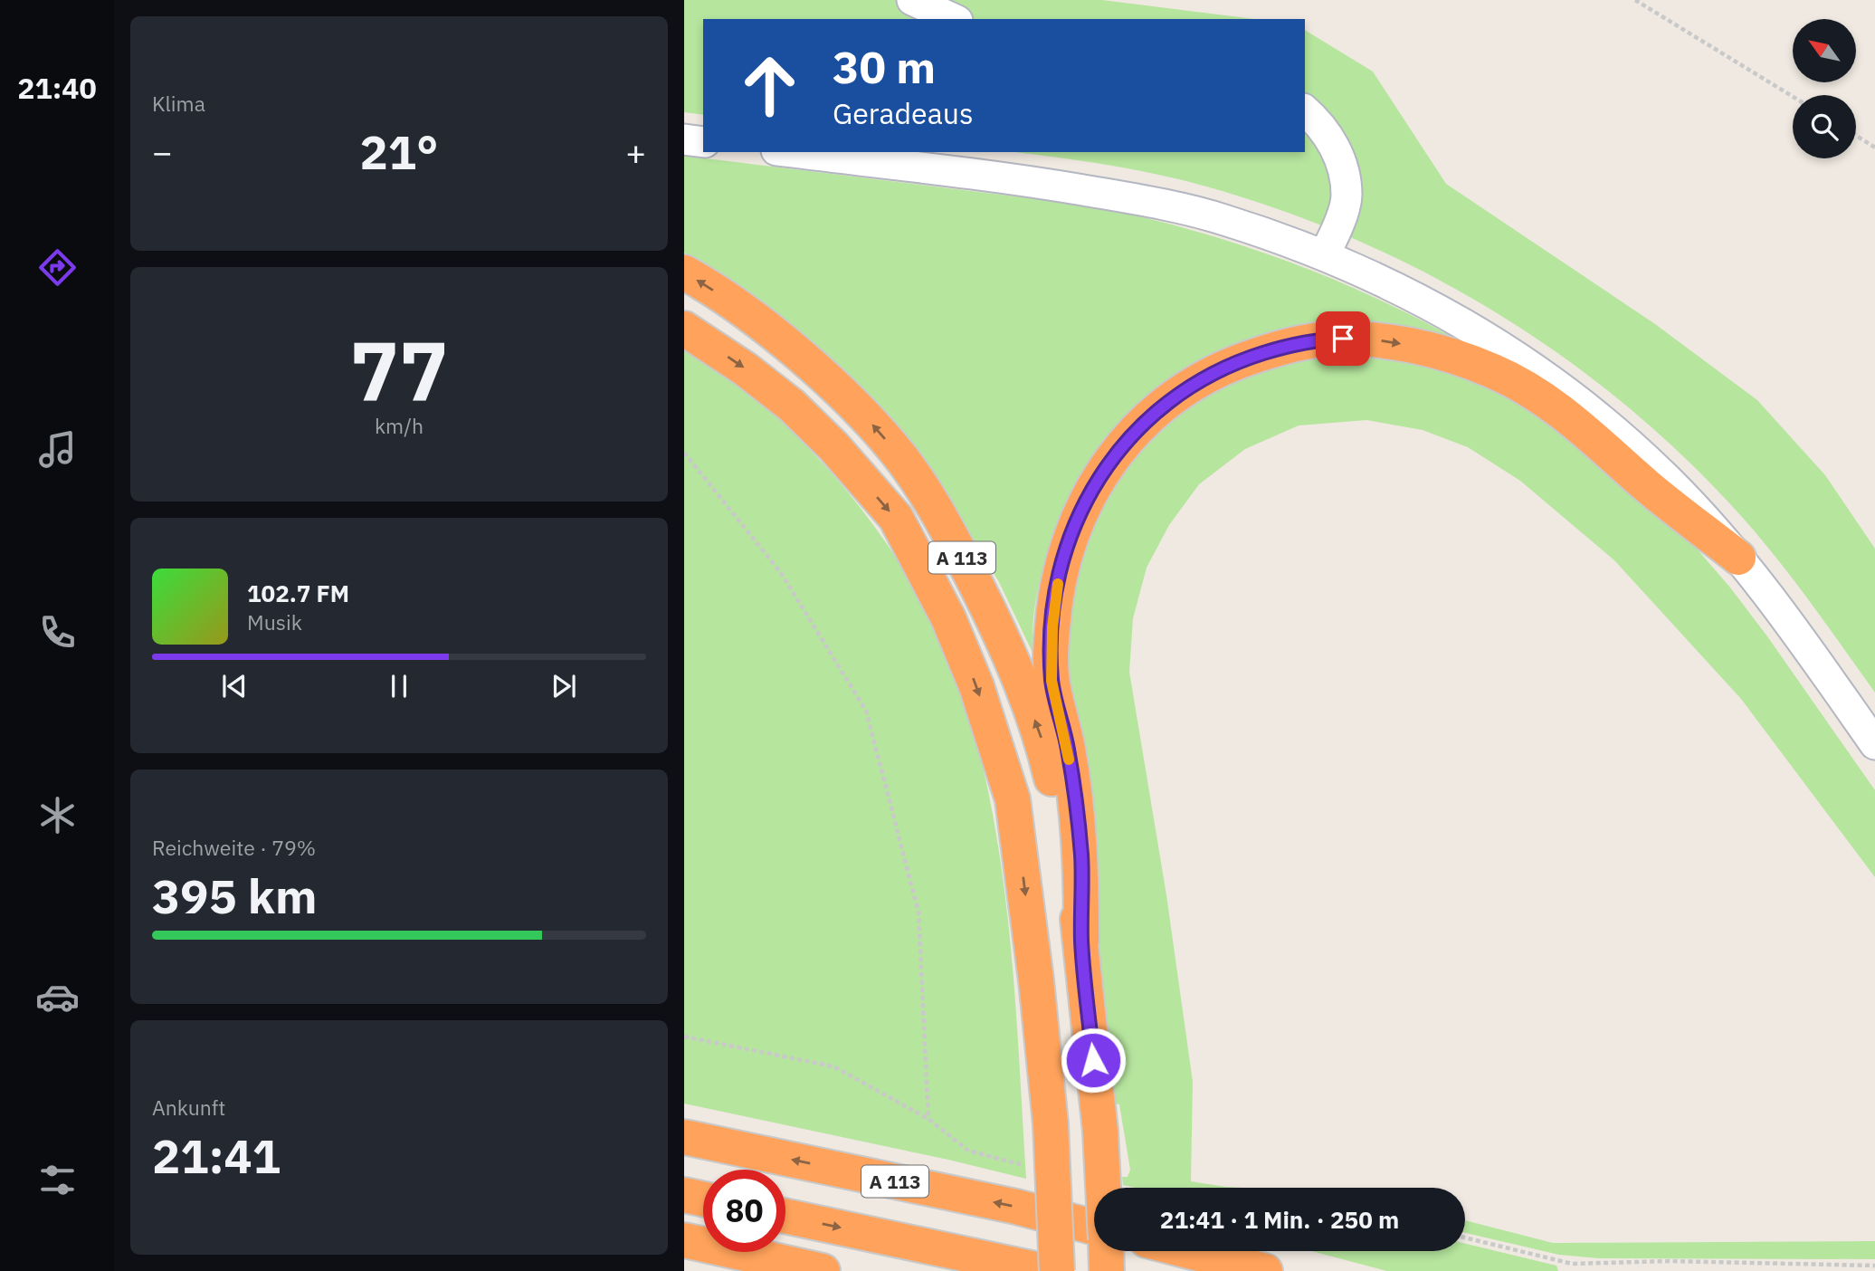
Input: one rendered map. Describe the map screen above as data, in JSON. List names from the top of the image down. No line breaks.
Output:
{"streets":{"highway":["A 113"]},"north":"top left","page":{"tabs":"21:40","tile":["Klima",["77","km/h"],["Reichweite · 79%","395 km"],["Ankunft","21:41"]],"turn":["30 m","Geradeaus"],"heat":["−","21°","+"],"song":["102.7 FM","Musik"],"limit":"80","trip":"21:41 · 1 Min. · 250 m"}}
